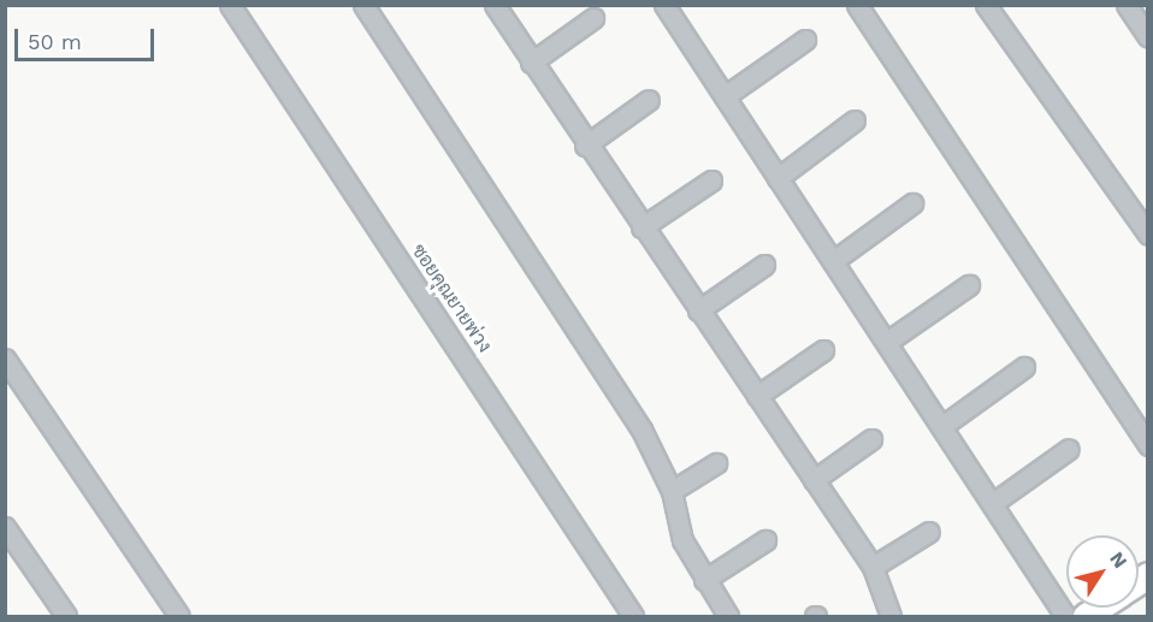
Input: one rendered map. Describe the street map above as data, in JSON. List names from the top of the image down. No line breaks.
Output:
{"streets":{"street":["ซอยคุณยายพ่วง"]},"scale_bar":"50 m","north":"top right"}
